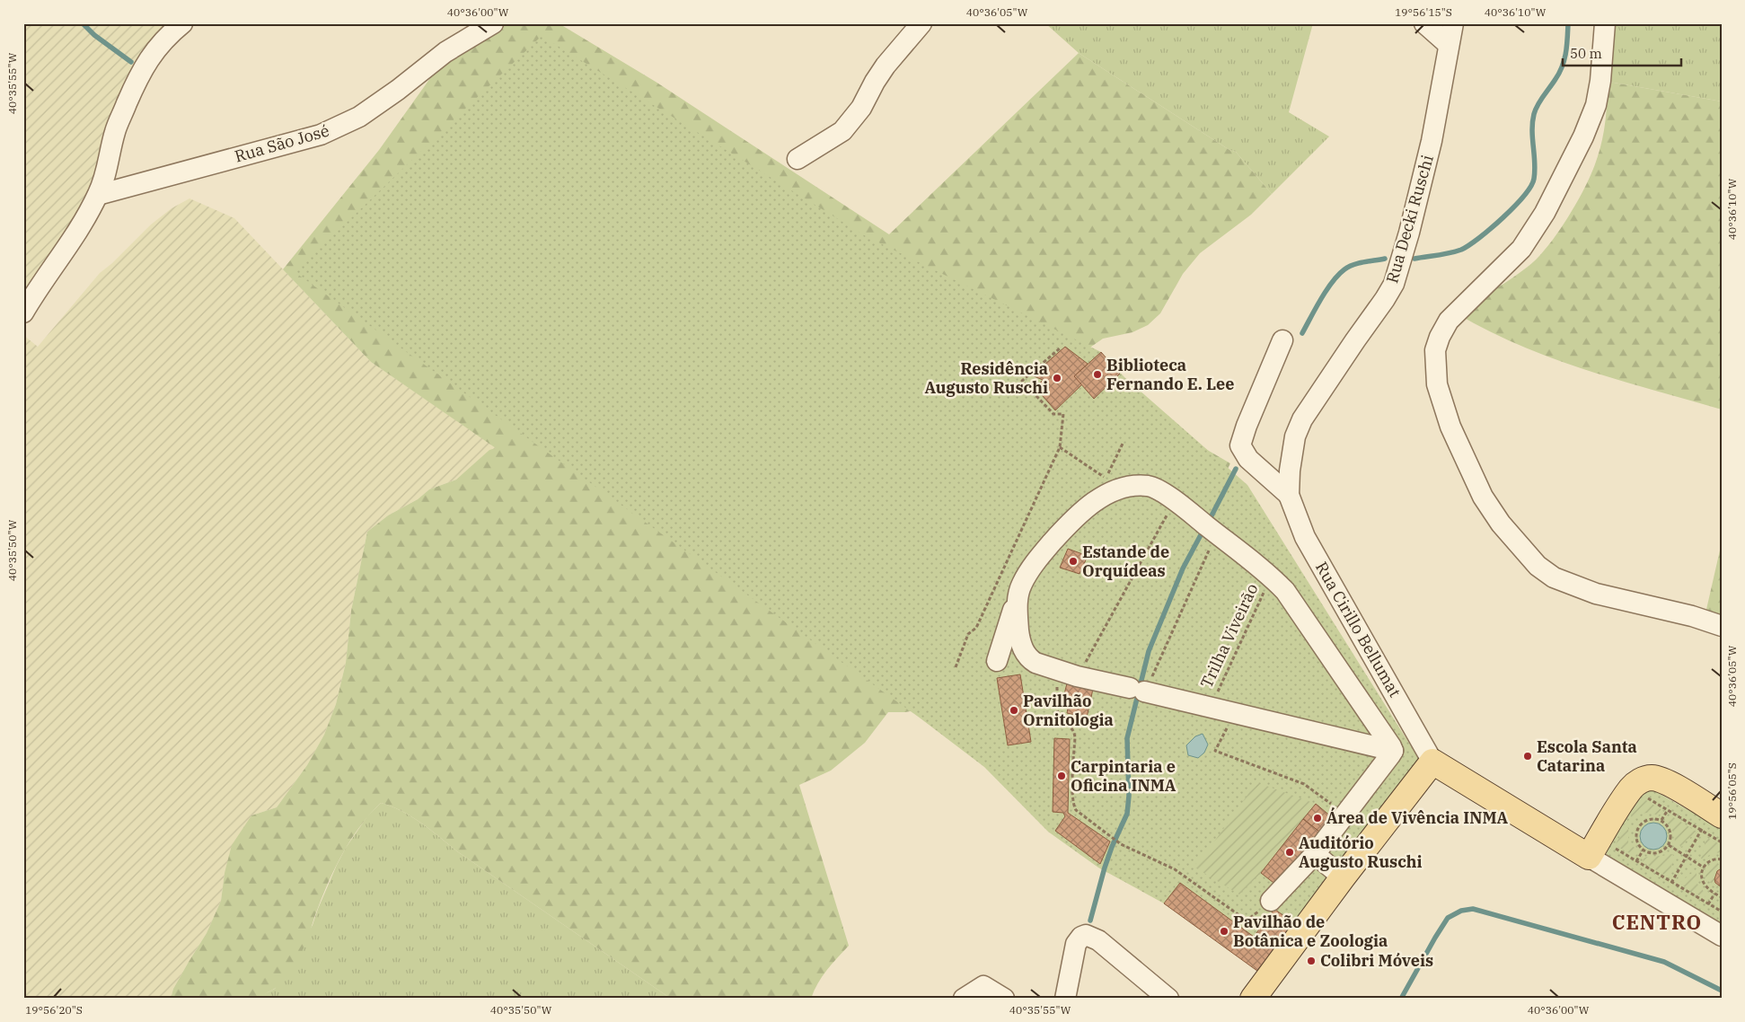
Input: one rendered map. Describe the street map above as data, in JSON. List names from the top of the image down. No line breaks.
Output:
{"streets":{"street":["Rua São José","Rua Decki Ruschi","Rua Cirillo Bellumat"],"path":["Trilha Viveirão"]},"crossings":[["Rua Decki Ruschi","Rua Cirillo Bellumat"]],"districts":["CENTRO"],"places":["Biblioteca Fernando E. Lee","Residência Augusto Ruschi","Estande de Orquídeas","Pavilhão Ornitologia","Escola Santa Catarina","Carpintaria e Oficina INMA","Área de Vivência INMA","Auditório Augusto Ruschi","Pavilhão de Botânica e Zoologia","Colibri Móveis"],"scale_bar":"50 m","coordinates":["40°36'00\"W","40°36'05\"W","19°56'15\"S","40°36'10\"W","40°35'55\"W","40°35'50\"W","19°56'05\"S","19°56'20\"S"]}
